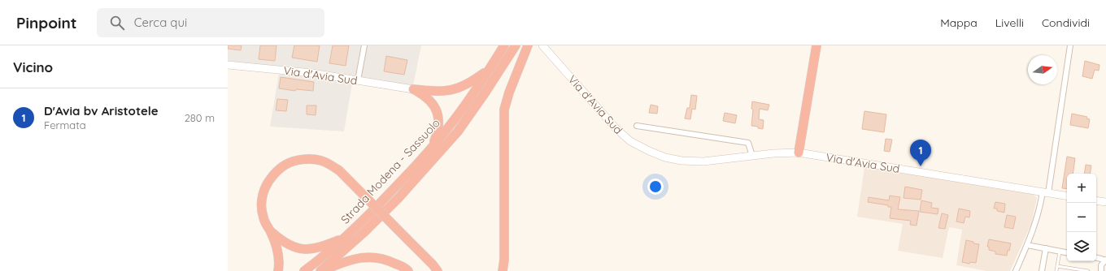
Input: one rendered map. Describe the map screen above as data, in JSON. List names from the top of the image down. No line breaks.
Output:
{"streets":{"highway":["Strada Modena - Sassuolo"],"street":["Via d'Avia Sud"]},"north":"right","page":{"header":"Pinpoint","search":"Cerca qui","nav":["Mappa","Livelli","Condividi"],"heading":"Vicino","list":[{"mark":"1","name":"D'Avia bv Aristotele","note":"Fermata","value":"280 m"}],"pins":"1","map_buttons":["+","−"]}}
